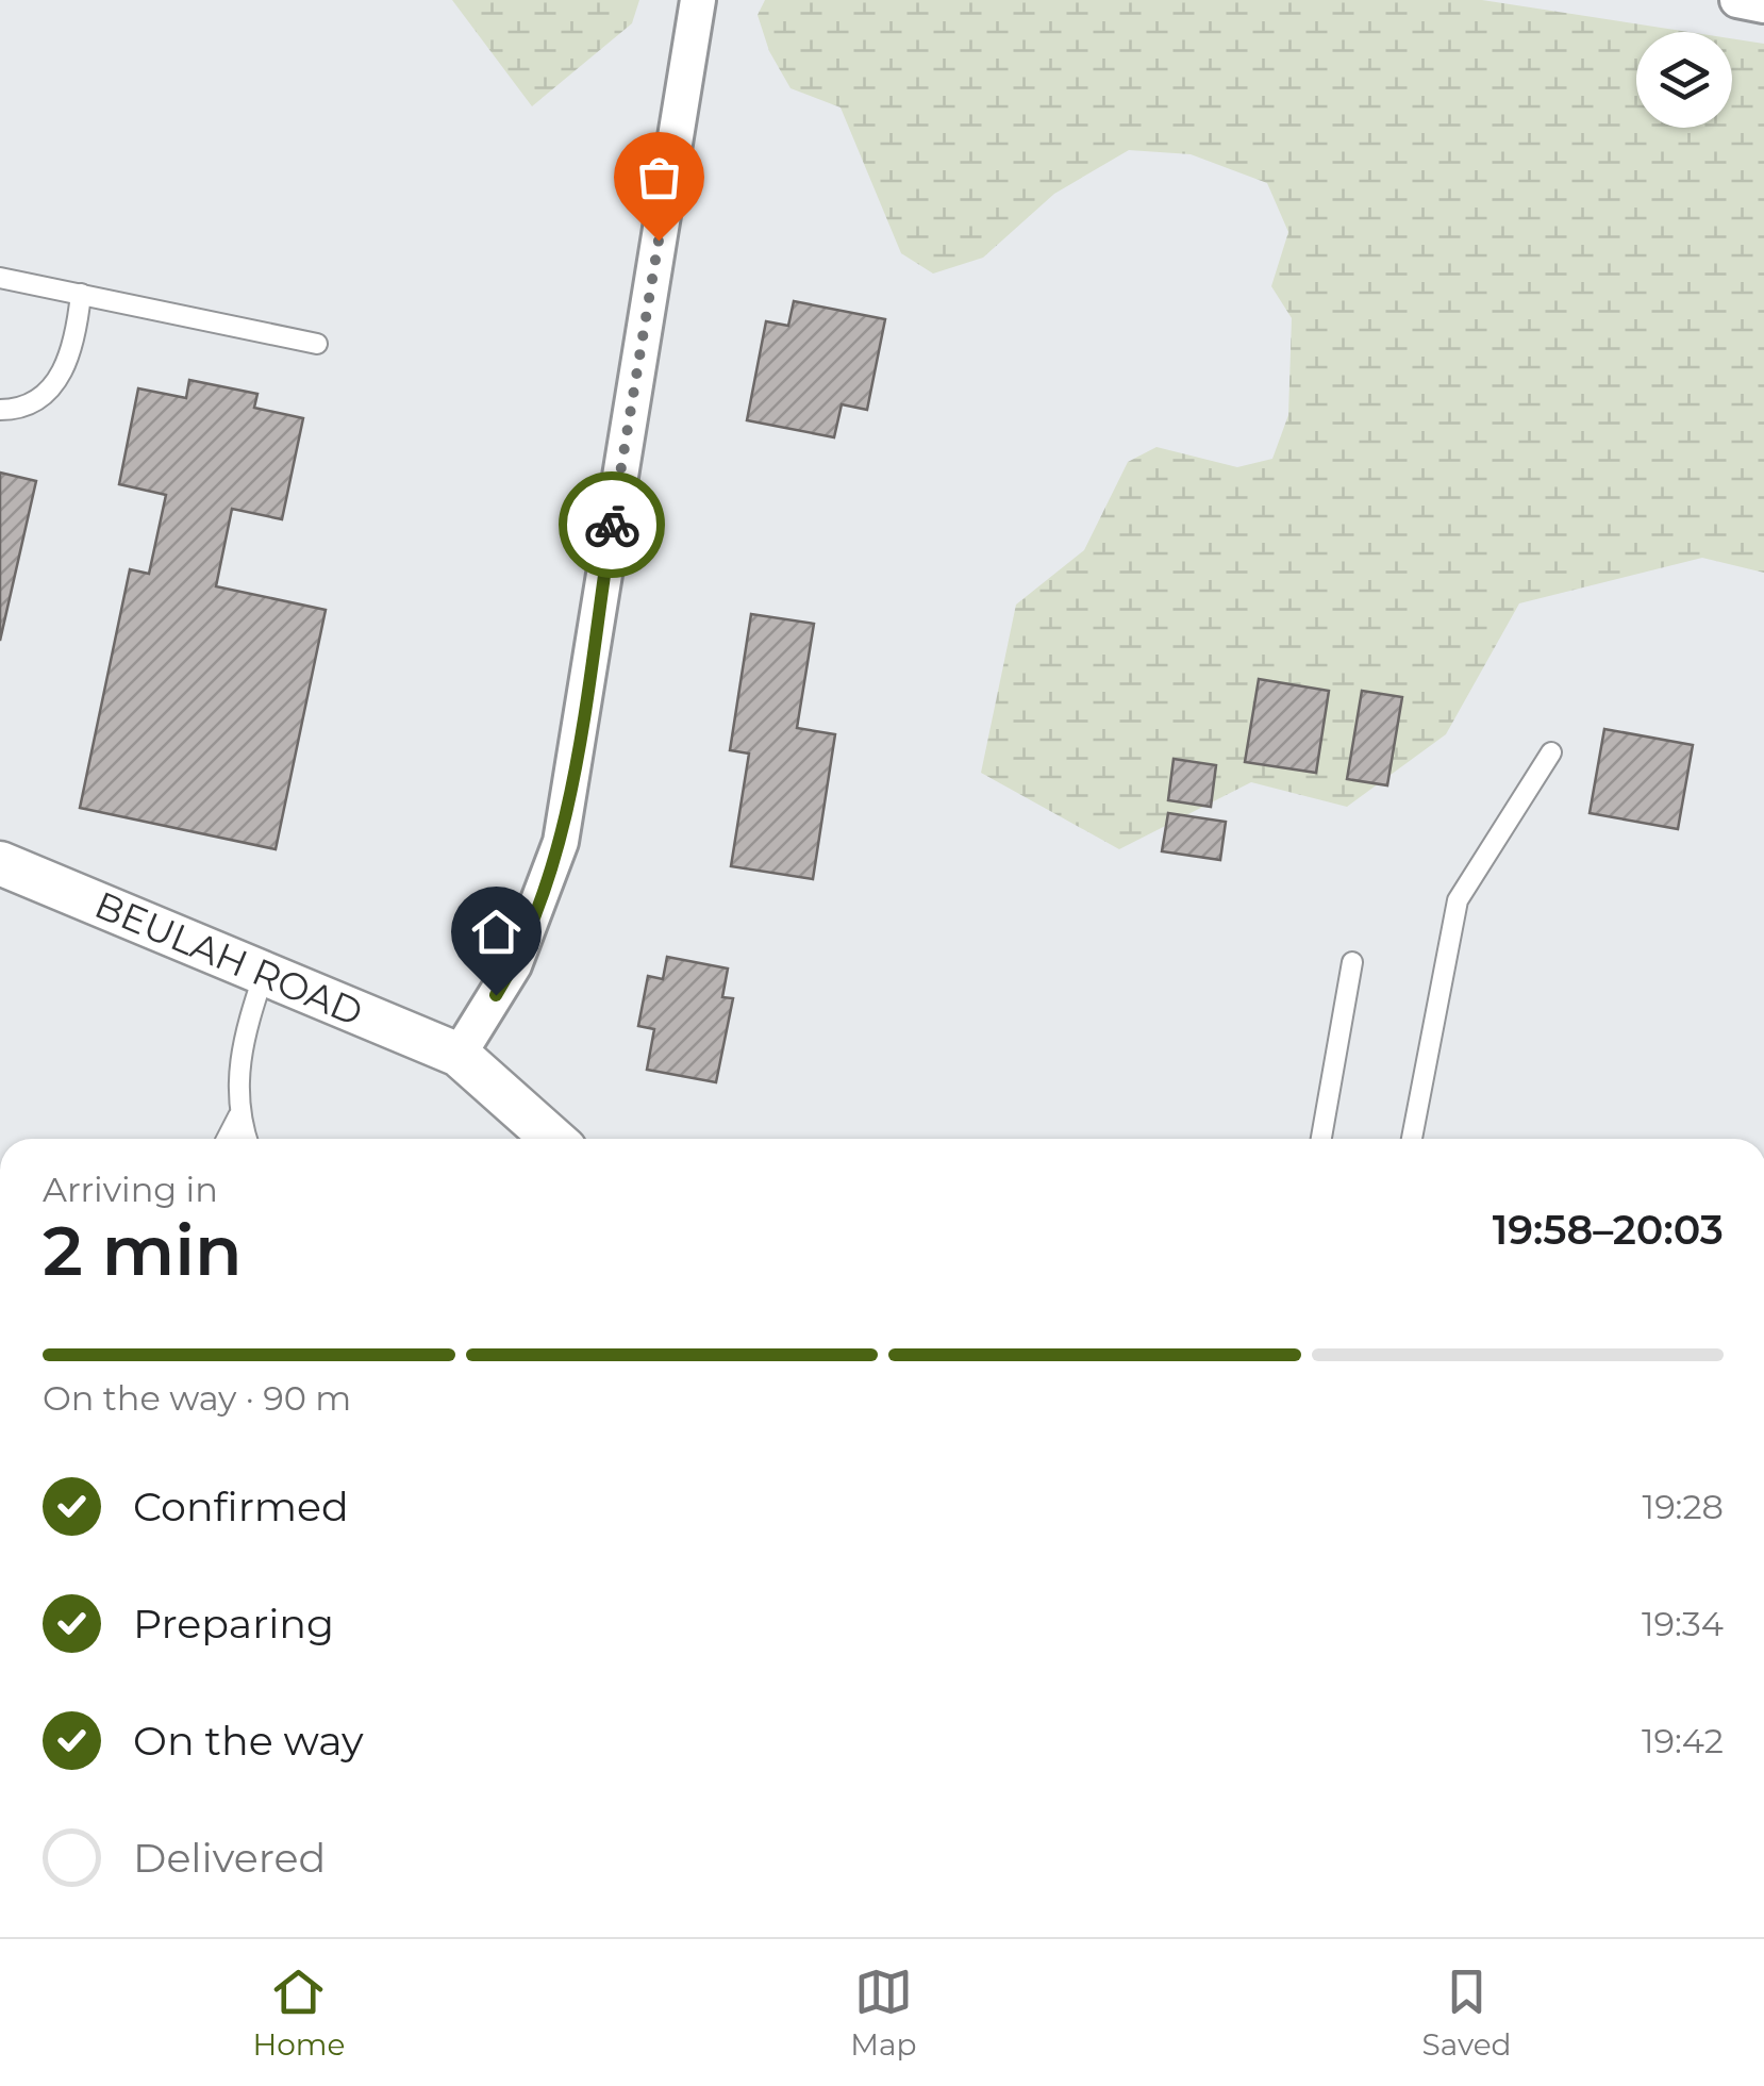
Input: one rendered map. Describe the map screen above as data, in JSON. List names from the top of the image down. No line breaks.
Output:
{"streets":{"street":["BEULAH ROAD"]},"page":{"heading":["2 min","Arriving in","19:58–20:03"],"bar":"On the way · 90 m","list":[["Confirmed","19:28"],["Preparing","19:34"],["On the way","19:42"],"Delivered"],"tabs":["Home","Map","Saved"]}}
